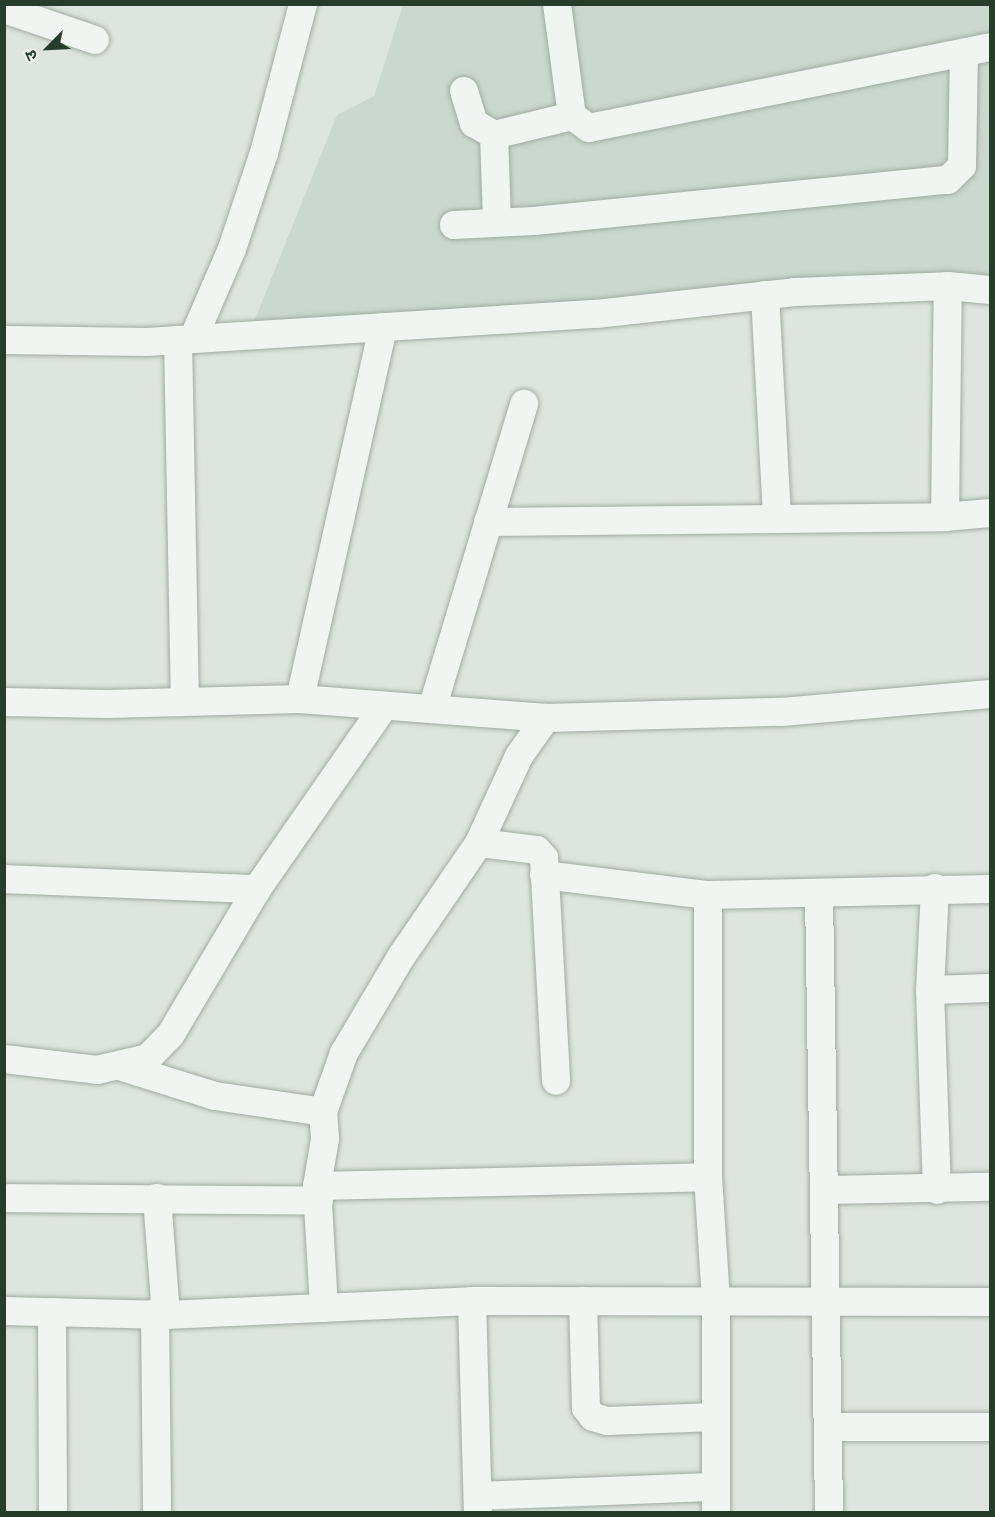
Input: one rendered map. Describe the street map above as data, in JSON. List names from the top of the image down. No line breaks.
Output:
{"north":"bottom left"}
